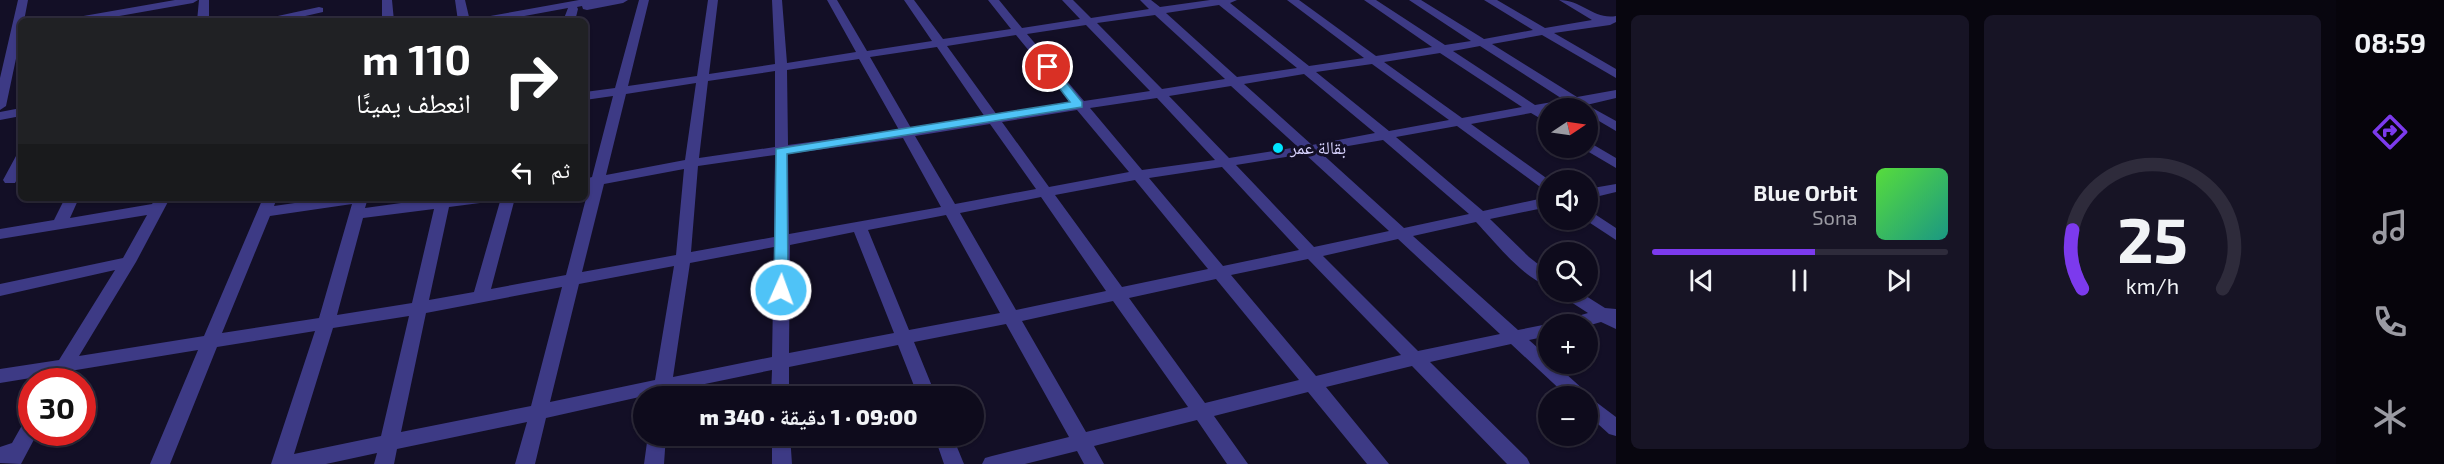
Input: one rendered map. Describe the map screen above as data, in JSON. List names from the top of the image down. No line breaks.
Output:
{"places":["بقالة عمر"],"north":"right","page":{"tabs":"08:59","turn":["110 m","انعطف يمينًا"],"map_buttons":["+","−"],"then":"ثم","song":["Blue Orbit","Sona"],"limit":"30","trip":"09:00 · 1 دقيقة · 340 m","gauge":["25","km/h"]}}
